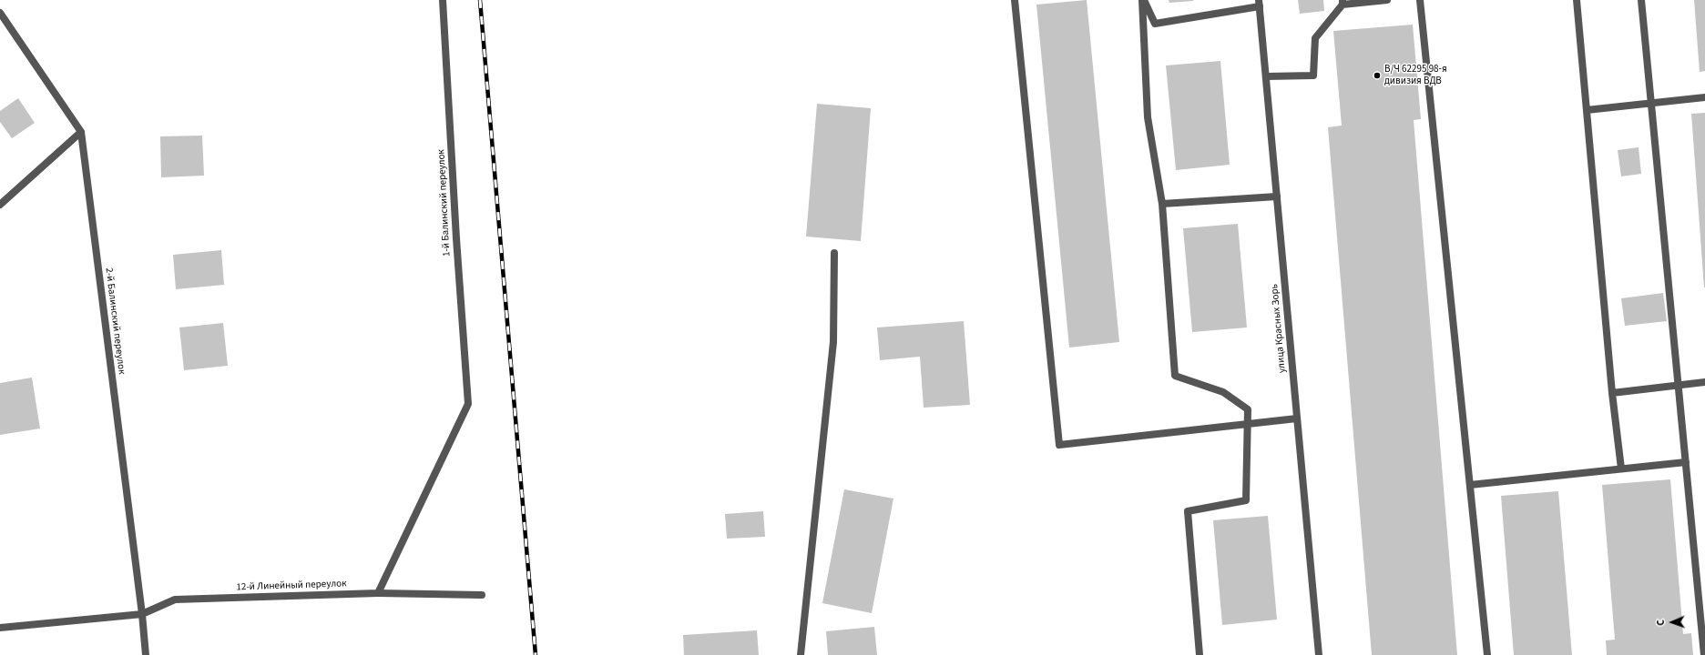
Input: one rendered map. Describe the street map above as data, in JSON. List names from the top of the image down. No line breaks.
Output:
{"streets":{"street":["1-й Балинский переулок","2-й Балинский переулок","улица Красных Зорь","12-й Линейный переулок"]},"crossings":[["1-й Балинский переулок","12-й Линейный переулок"],["2-й Балинский переулок","12-й Линейный переулок"]],"places":["В/Ч 62295 98-я дивизия ВДВ"],"north":"left"}
